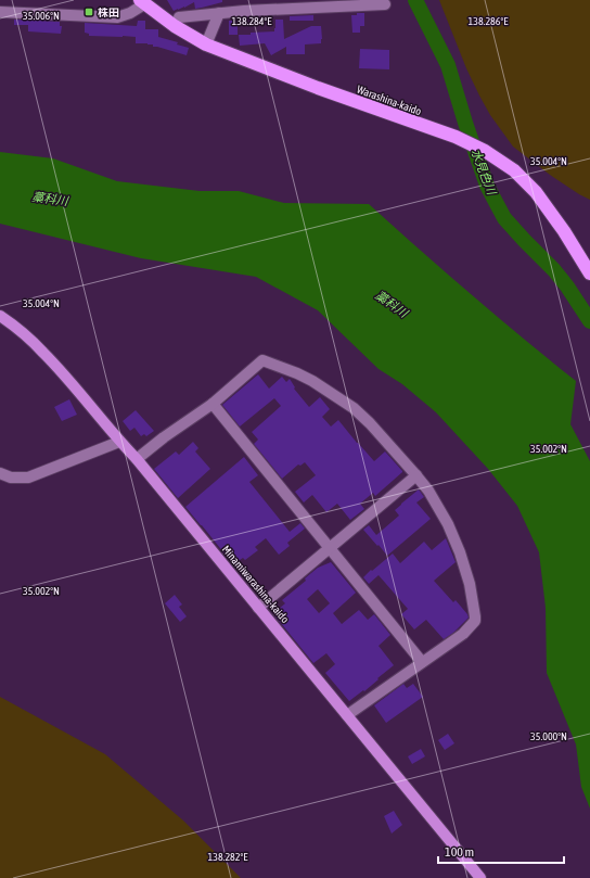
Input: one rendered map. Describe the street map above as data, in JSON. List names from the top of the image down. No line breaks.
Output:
{"streets":{"highway":["Warashina-kaido"],"main road":["Minamiwarashina-kaido"]},"water":["水見色川","藁科川"],"places":{"transit":["株田"]},"scale_bar":"100 m","coordinates":["35.006°N","138.284°E","138.286°E","35.004°N","35.002°N","35.000°N","138.282°E"]}
